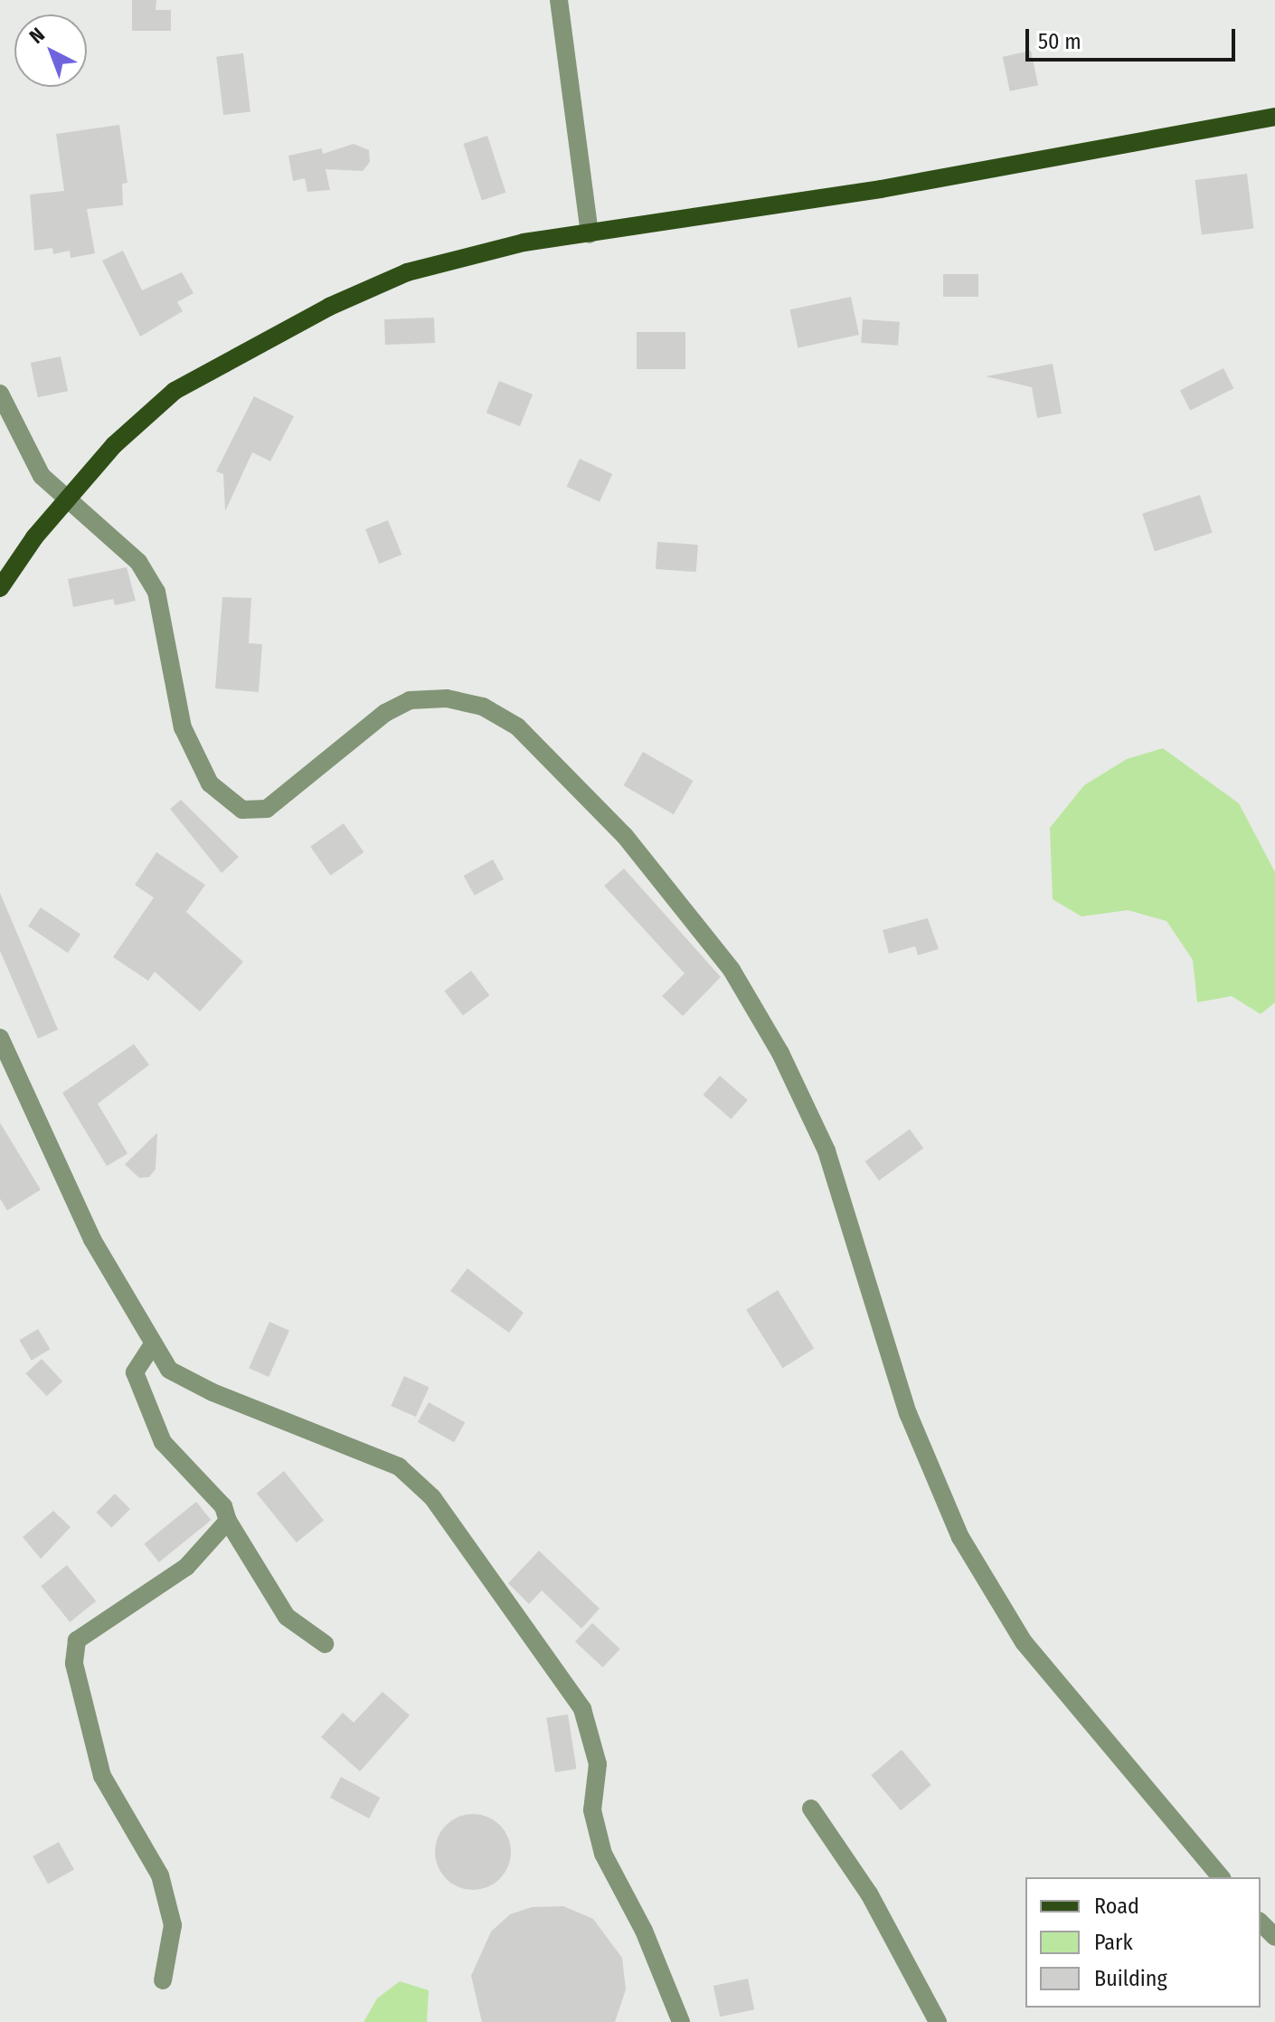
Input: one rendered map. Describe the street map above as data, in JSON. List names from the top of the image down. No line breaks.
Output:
{"legend":["Road","Park","Building"],"scale_bar":"50 m","north":"top left"}
